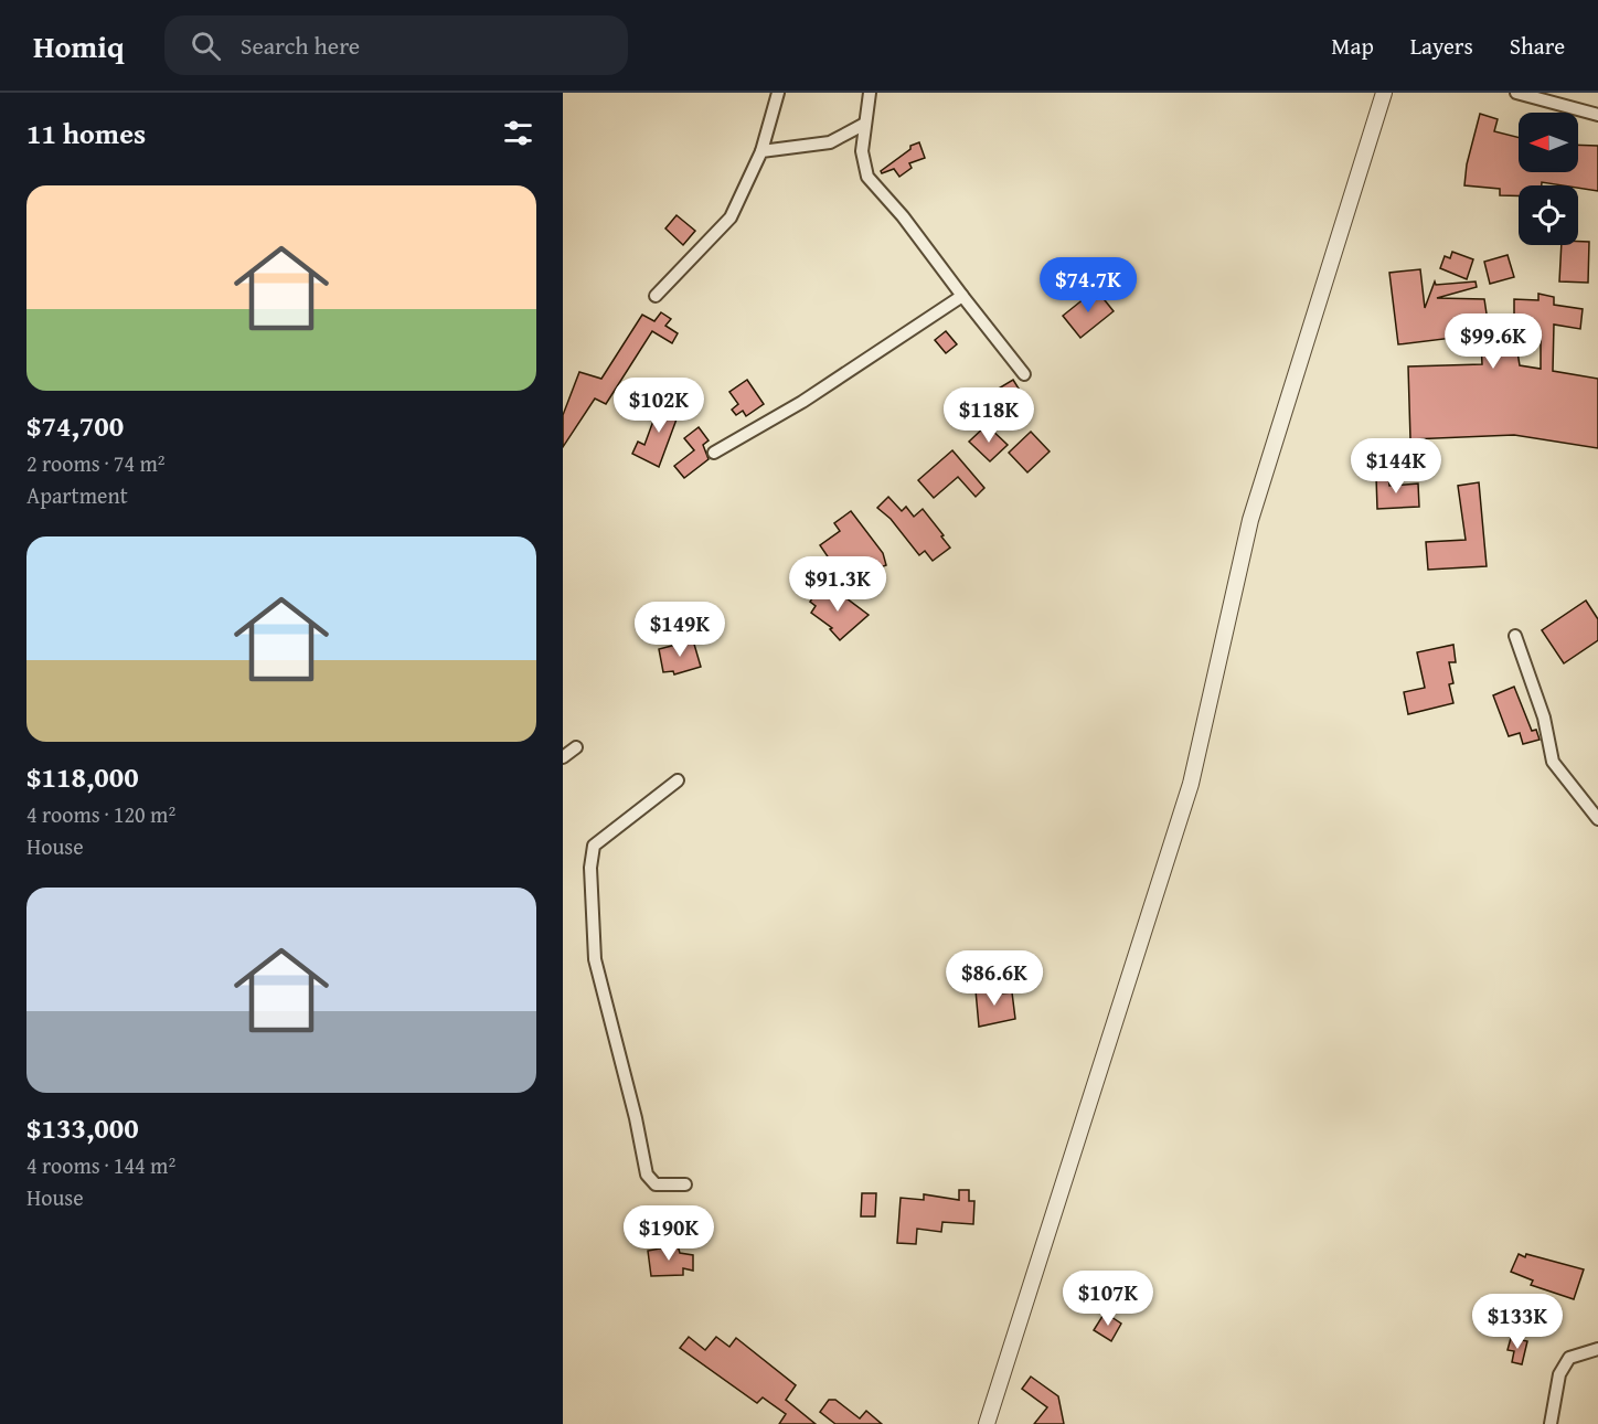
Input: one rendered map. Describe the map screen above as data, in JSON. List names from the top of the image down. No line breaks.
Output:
{"north":"left","page":{"header":"Homiq","search":"Search here","nav":["Map","Layers","Share"],"heading":"11 homes","list":[{"name":"$74,700","note":"2 rooms · 74 m² · Apartment"},{"name":"$118,000","note":"4 rooms · 120 m² · House"},{"name":"$133,000","note":"4 rooms · 144 m² · House"}],"price":["$74.7K","$99.6K","$102K","$118K","$144K","$91.3K","$149K","$86.6K","$190K","$107K","$133K"]}}
